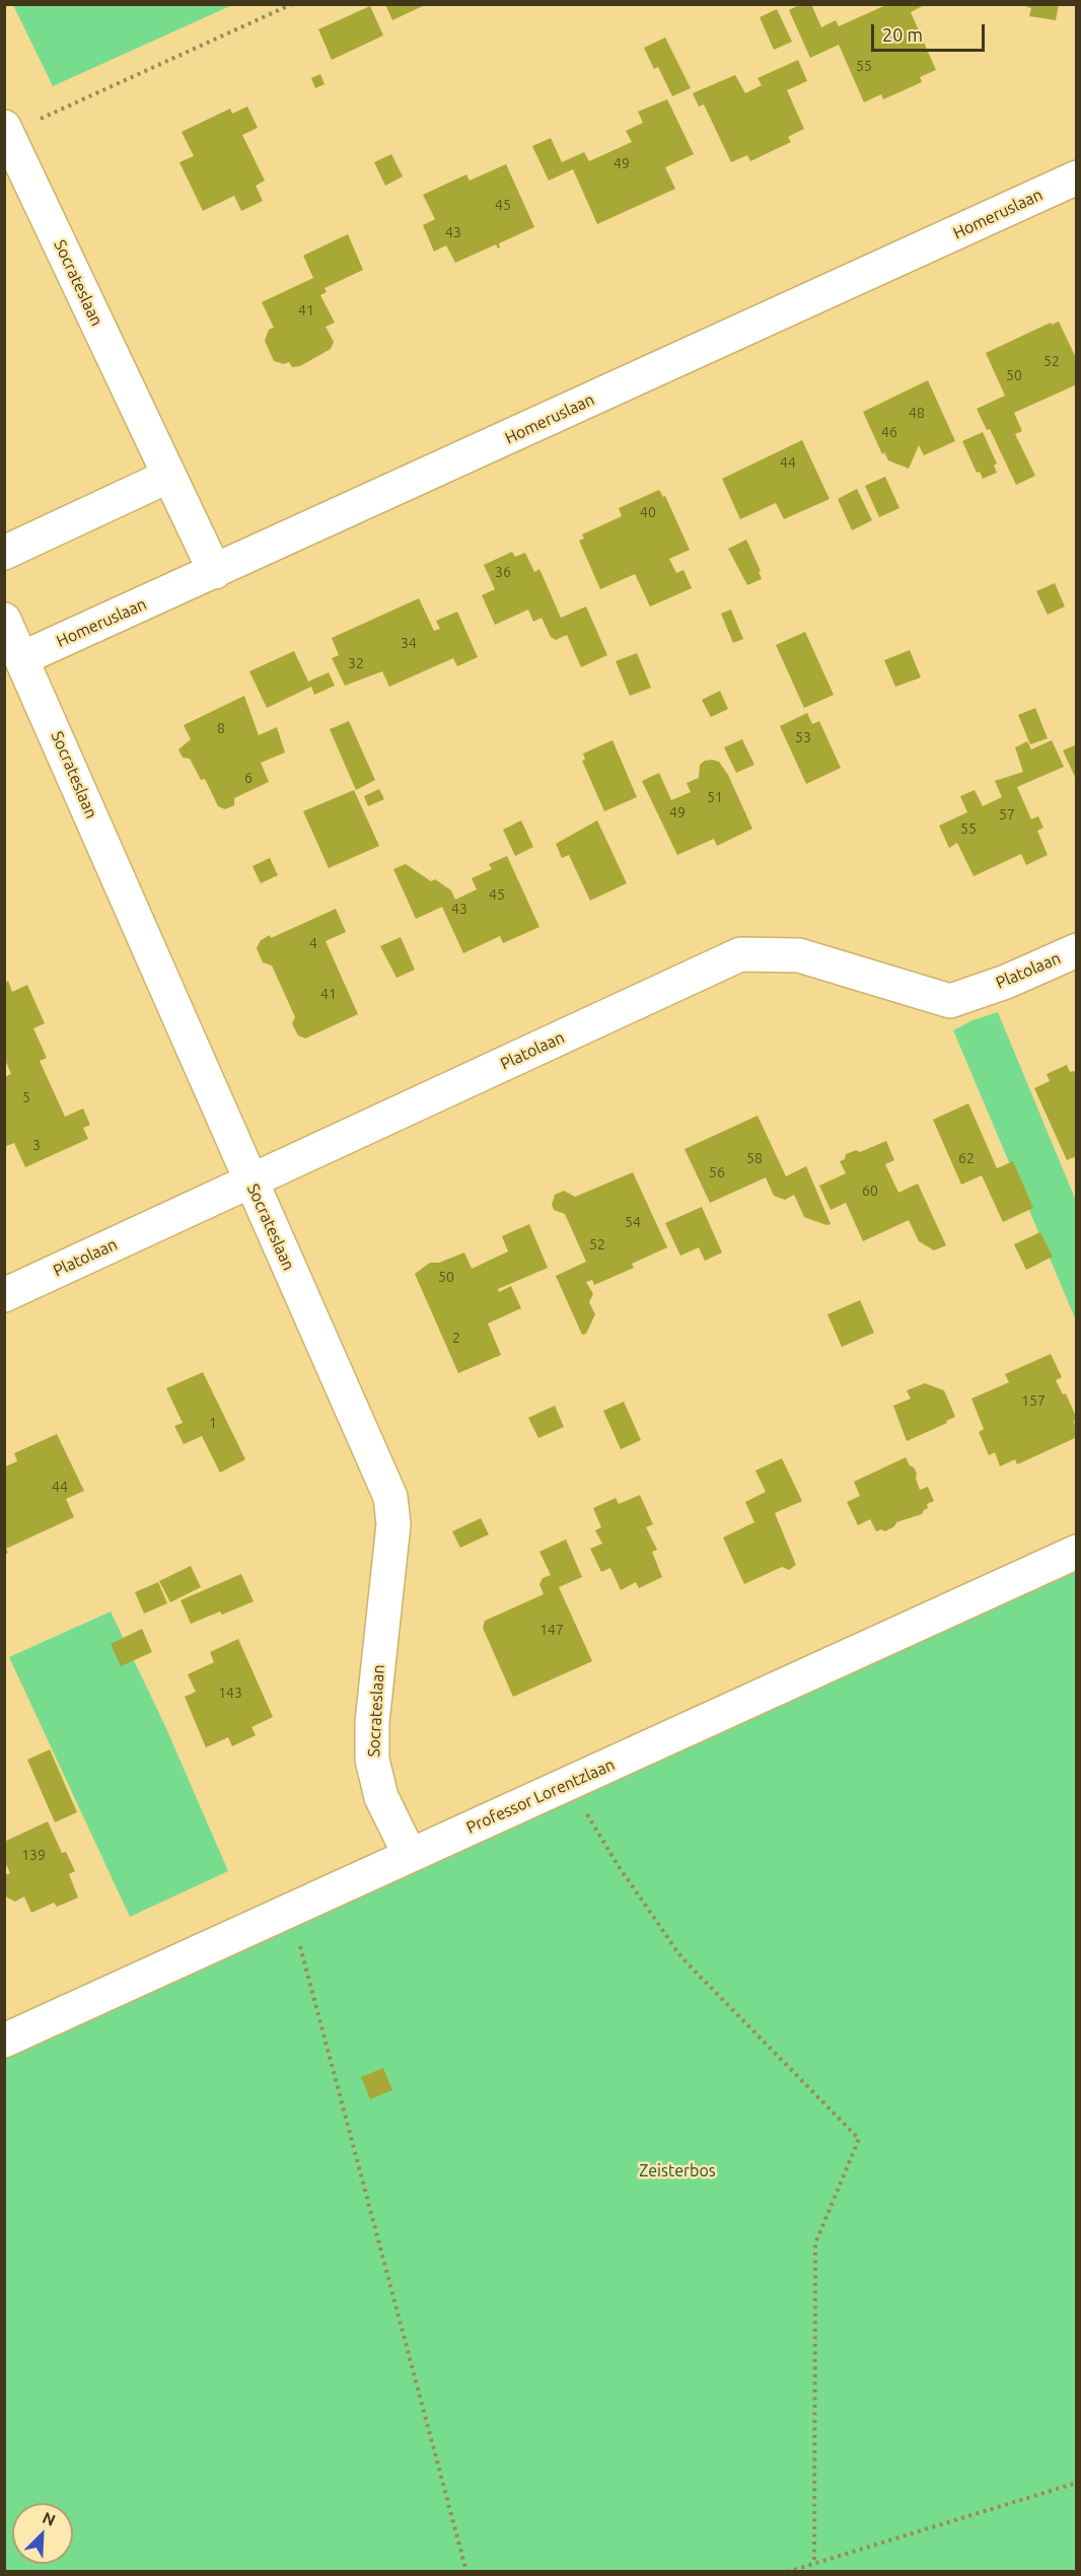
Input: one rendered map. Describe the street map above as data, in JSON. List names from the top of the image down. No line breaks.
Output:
{"streets":{"street":["Homeruslaan","Socrateslaan","Platolaan","Professor Lorentzlaan"]},"crossings":[["Homeruslaan","Socrateslaan"],["Socrateslaan","Platolaan"],["Socrateslaan","Professor Lorentzlaan"]],"parks":["Zeisterbos"],"house_numbers":["55","49","45","43","41","52","50","48","46","44","40","36","34","32","8","53","6","51","49","57","55","45","43","4","41","5","3","58","62","56","60","54","52","50","2","157","1","44","147","143","139"],"scale_bar":"20 m","north":"top right"}
